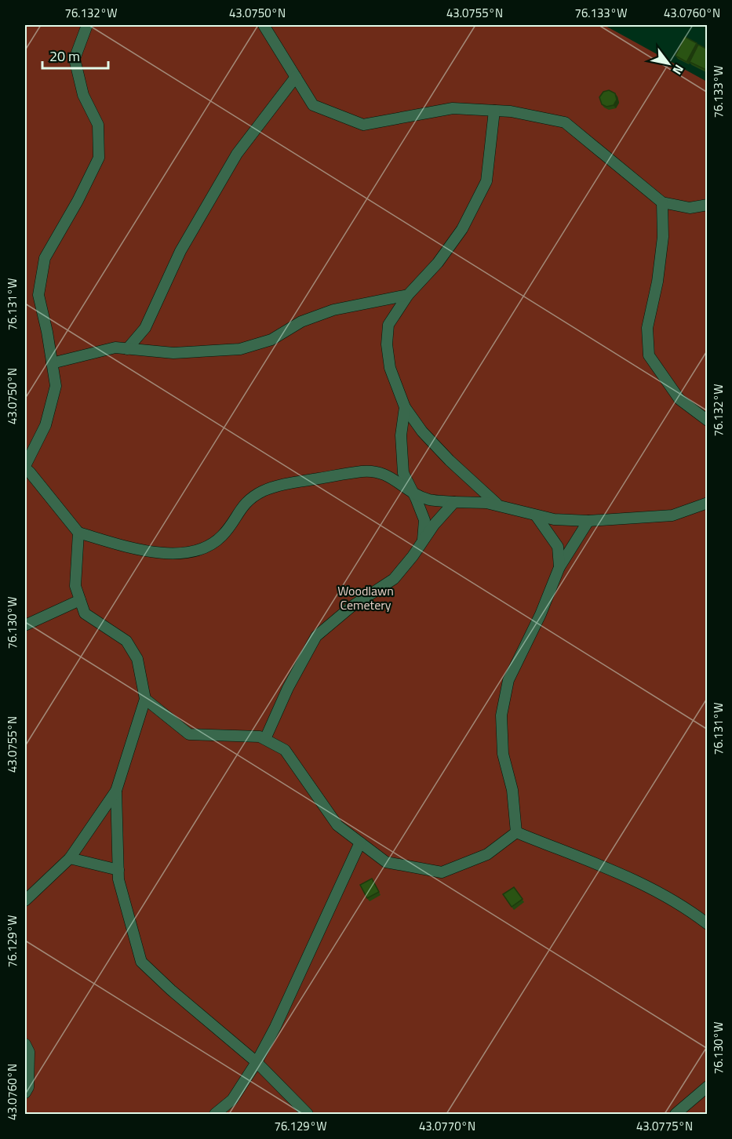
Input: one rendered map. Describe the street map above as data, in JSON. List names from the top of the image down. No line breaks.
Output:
{"parks":["Woodlawn Cemetery"],"scale_bar":"20 m","north":"bottom right","coordinates":["76.132°W","43.0750°N","43.0755°N","76.133°W","43.0760°N","76.131°W","76.130°W","76.129°W","43.0770°N","43.0775°N"]}
